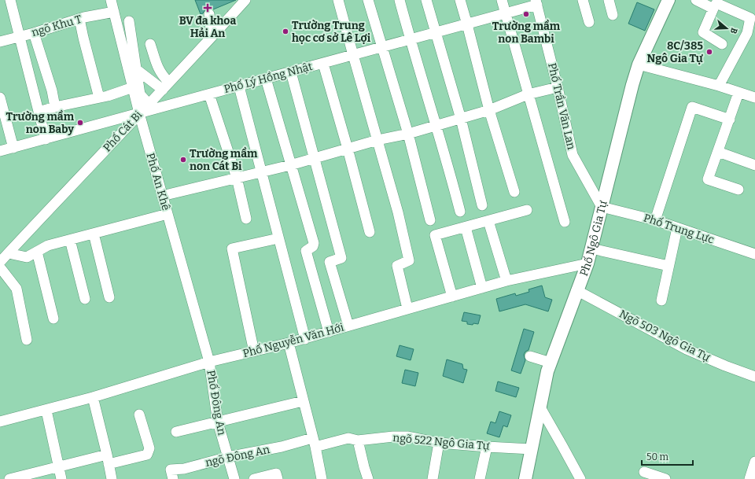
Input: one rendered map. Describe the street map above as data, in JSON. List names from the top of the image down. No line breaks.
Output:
{"streets":{"main road":["Phố Ngô Gia Tự"],"street":["ngõ Khu T","Phố Lý Hồng Nhật","Phố Trần Văn Lan","Phố Cát Bi","Phố An Khê","Phố Trung Lực","Ngõ 503 Ngô Gia Tự","Phố Nguyễn Văn Hới","Phố Đông An","ngõ 522 Ngô Gia Tự","ngõ Đông An"]},"crossings":[["ngõ Khu T","Phố An Khê"],["Phố Lý Hồng Nhật","Phố Trần Văn Lan"],["Phố Lý Hồng Nhật","Phố Cát Bi"],["Phố Lý Hồng Nhật","Phố An Khê"],["Phố Trần Văn Lan","Phố Trung Lực"],["Phố Trần Văn Lan","Phố Ngô Gia Tự"],["Phố Cát Bi","Phố An Khê"],["Phố An Khê","Phố Nguyễn Văn Hới"],["Phố An Khê","Phố Đông An"],["Phố Trung Lực","Phố Ngô Gia Tự"],["Phố Ngô Gia Tự","Ngõ 503 Ngô Gia Tự"],["Phố Ngô Gia Tự","Phố Nguyễn Văn Hới"],["Phố Ngô Gia Tự","ngõ 522 Ngô Gia Tự"],["Phố Nguyễn Văn Hới","Phố Đông An"],["Phố Đông An","ngõ Đông An"],["ngõ 522 Ngô Gia Tự","ngõ Đông An"]],"places":{"health":["BV đa khoa Hải An"],"other":["Trường mầm non Bambi","Trường Trung học cơ sở Lê Lợi","8C/385 Ngô Gia Tự","Trường mầm non Baby","Trường mầm non Cát Bi"]},"scale_bar":"50 m","north":"right"}
